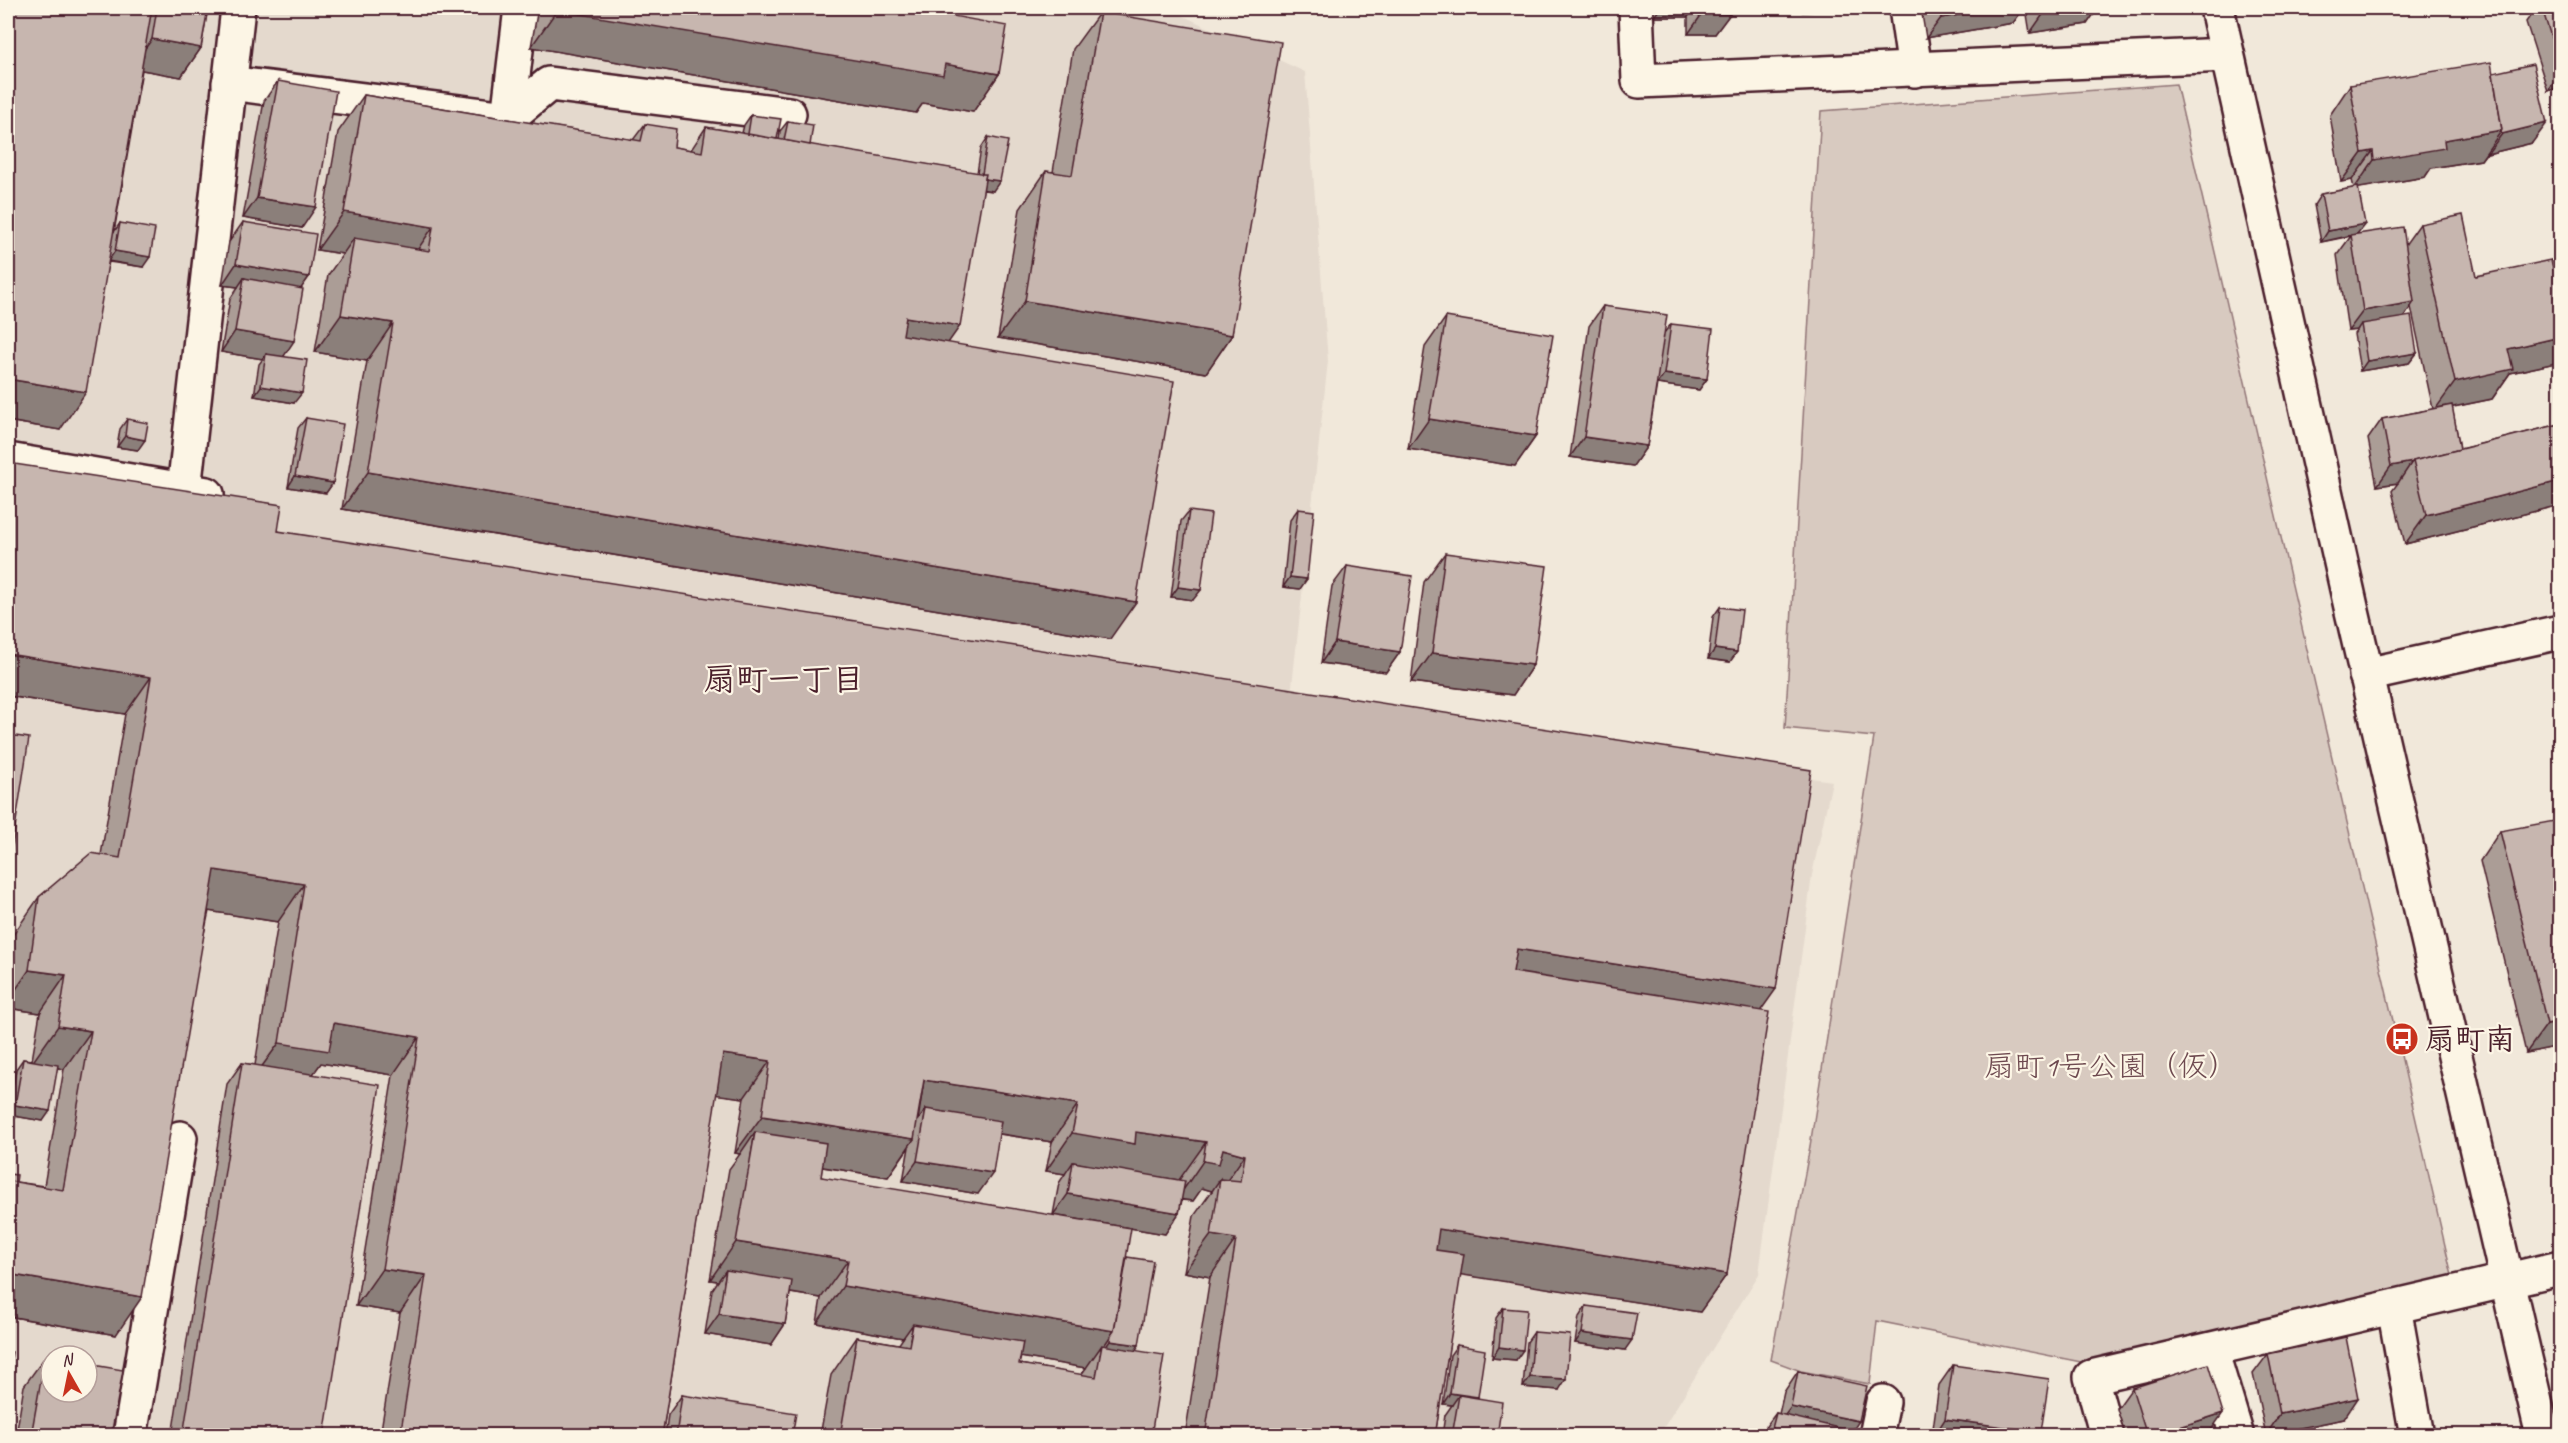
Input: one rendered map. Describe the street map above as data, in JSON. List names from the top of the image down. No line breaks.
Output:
{"districts":["扇町一丁目"],"parks":["扇町1号公園（仮）"],"places":{"bus stop":["扇町南"]},"north":"top"}
